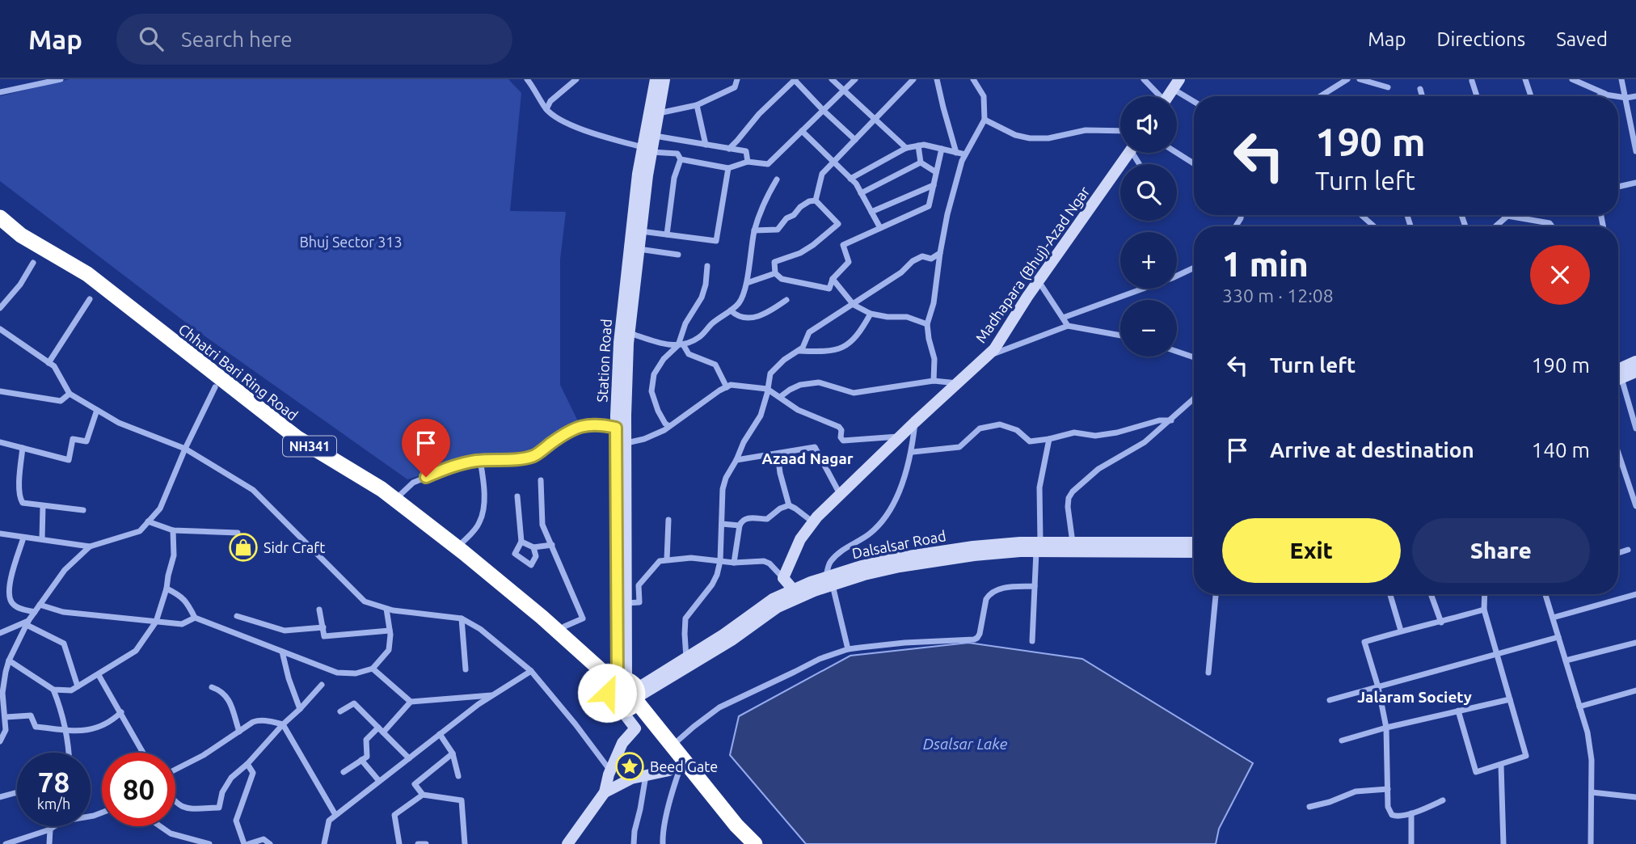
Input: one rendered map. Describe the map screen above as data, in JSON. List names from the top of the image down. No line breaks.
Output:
{"streets":{"highway":["Chhatri Bari Ring Road","NH341"],"street":["Madhapara (Bhuj)-Azad Ngar","Station Road","Dalsalsar Road"]},"crossings":[["Station Road","Chhatri Bari Ring Road"],["Station Road","Dalsalsar Road"],["Chhatri Bari Ring Road","Dalsalsar Road"]],"districts":["Azaad Nagar","Jalaram Society"],"water":["Dsalsar Lake"],"parks":["Bhuj Sector 313"],"places":{"shop":["Sidr Craft"],"place":["Beed Gate"]},"page":{"header":"Map","search":"Search here","nav":["Map","Directions","Saved"],"map_buttons":["+","−"],"turn":["190 m","Turn left"],"heading":["1 min","330 m · 12:08"],"list":[{"name":"Turn left","value":"190 m"},{"name":"Arrive at destination","value":"140 m"}],"buttons":["Exit","Share"],"speed":"78 km/h","limit":"80"}}
